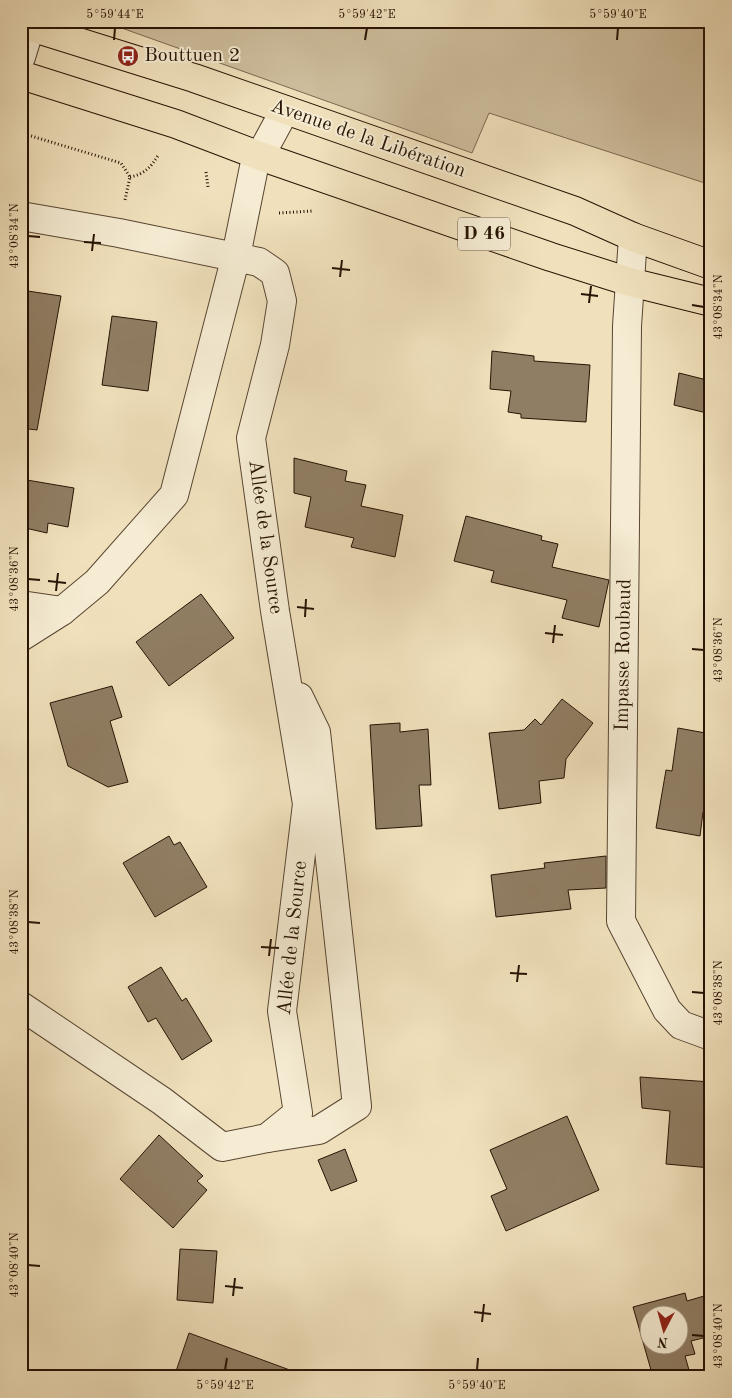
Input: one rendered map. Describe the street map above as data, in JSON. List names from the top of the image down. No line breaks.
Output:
{"streets":{"main road":["Avenue de la Libération","D 46"],"street":["Allée de la Source","Impasse Roubaud"]},"crossings":[["Avenue de la Libération","Impasse Roubaud"],["D 46","Impasse Roubaud"]],"places":{"bus stop":["Bouttuen 2"]},"north":"bottom","coordinates":["5°59'44\"E","5°59'42\"E","5°59'40\"E","43°08'34\"N","43°08'36\"N","43°08'38\"N","43°08'40\"N"]}
